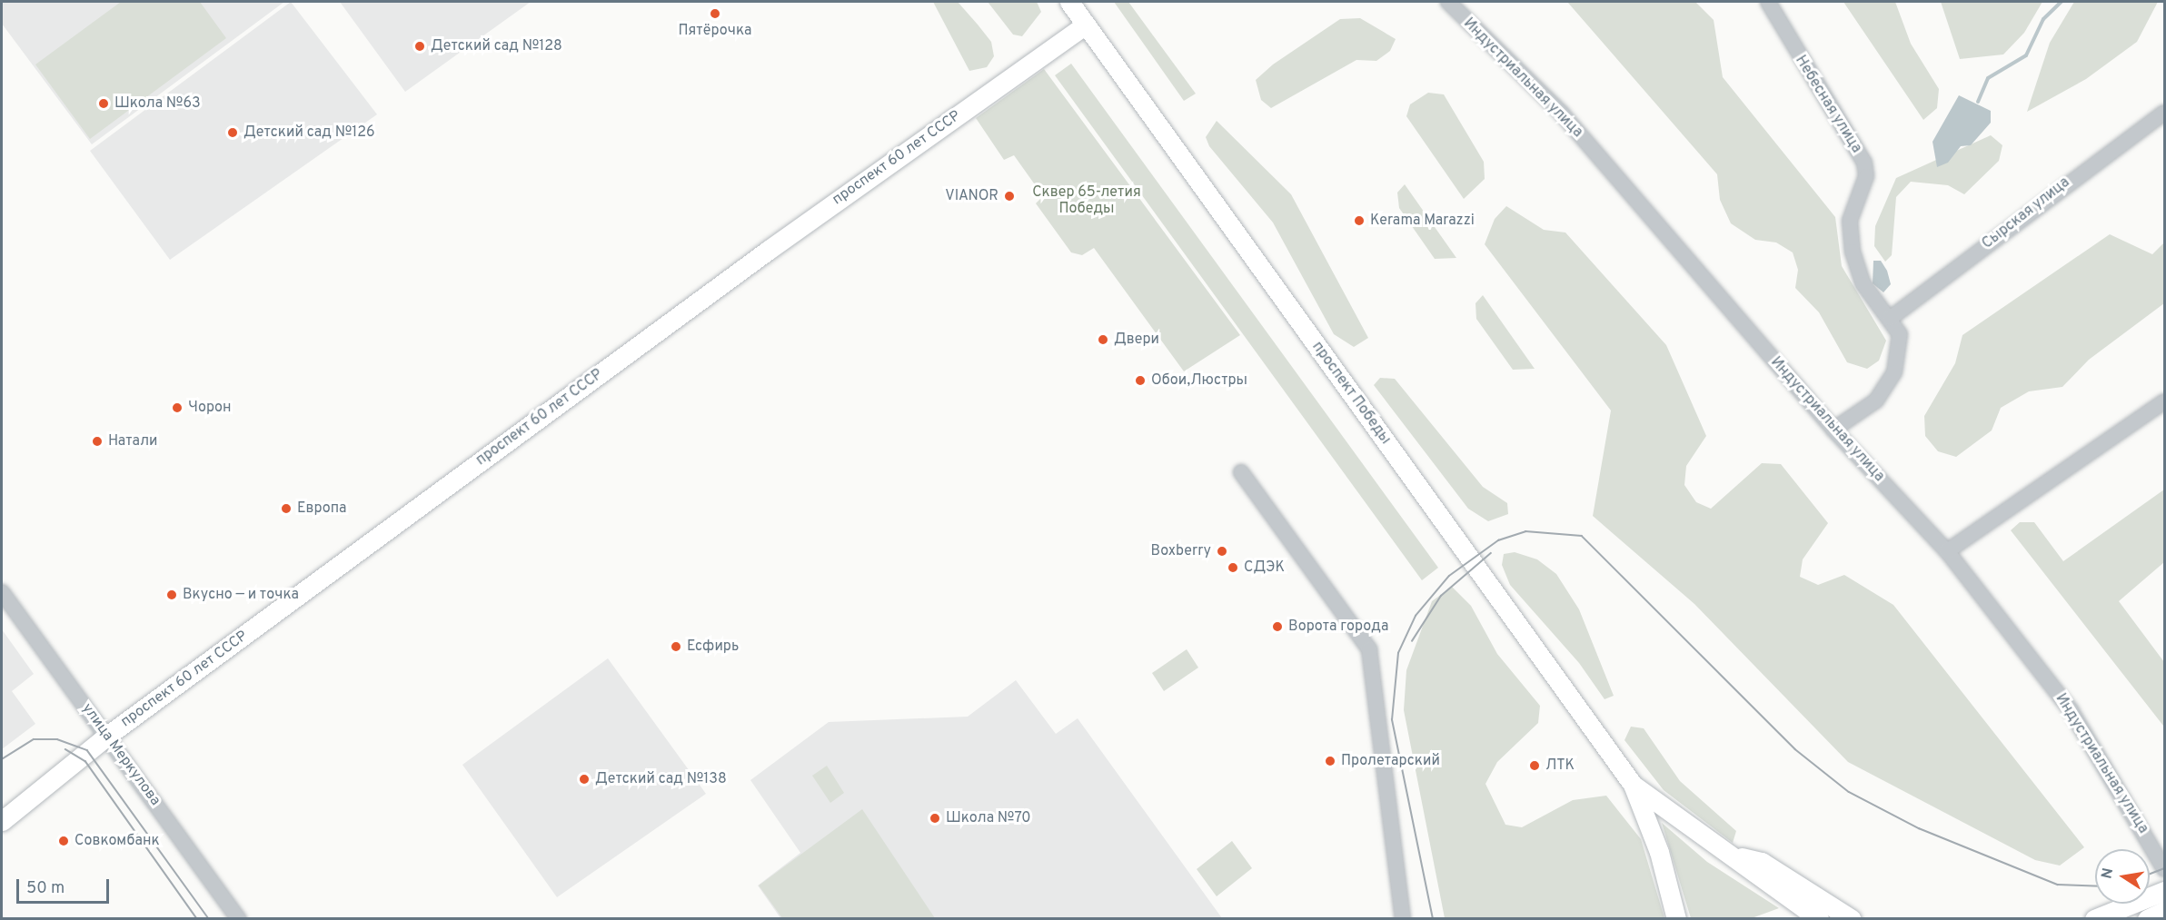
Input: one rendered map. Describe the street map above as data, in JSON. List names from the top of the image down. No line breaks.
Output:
{"streets":{"main road":["проспект 60 лет СССР","проспект Победы"],"street":["Индустриальная улица","Небесная улица","Сырская улица","улица Меркулова"]},"crossings":[["Индустриальная улица","Небесная улица"],["Небесная улица","Сырская улица"],["проспект 60 лет СССР","проспект Победы"],["проспект 60 лет СССР","улица Меркулова"]],"parks":["Сквер 65-летия Победы"],"places":["Пятёрочка","Детский сад №128","Школа №63","Детский сад №126","VIANOR","Kerama Marazzi","Двери","Обои,Люстры","Чорон","Натали","Европа","Boxberry","СДЭК","Вкусно — и точка","Ворота города","Есфирь","Пролетарский","ЛТК","Детский сад №138","Школа №70","Совкомбанк"],"scale_bar":"50 m","north":"left"}
